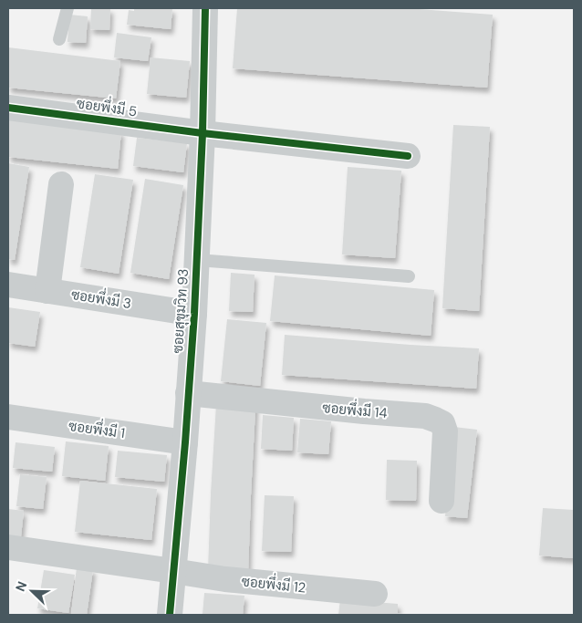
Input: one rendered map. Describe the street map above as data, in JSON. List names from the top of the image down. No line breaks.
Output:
{"streets":{"street":["ซอยพึ่งมี 5","ซอยพึ่งมี 3","ซอยสุขุมวิท 93","ซอยพึ่งมี 14","ซอยพึ่งมี 1","ซอยพึ่งมี 12"]},"crossings":[["ซอยพึ่งมี 5","ซอยสุขุมวิท 93"],["ซอยพึ่งมี 3","ซอยสุขุมวิท 93"],["ซอยสุขุมวิท 93","ซอยพึ่งมี 14"],["ซอยสุขุมวิท 93","ซอยพึ่งมี 1"],["ซอยสุขุมวิท 93","ซอยพึ่งมี 12"]],"north":"top left"}
